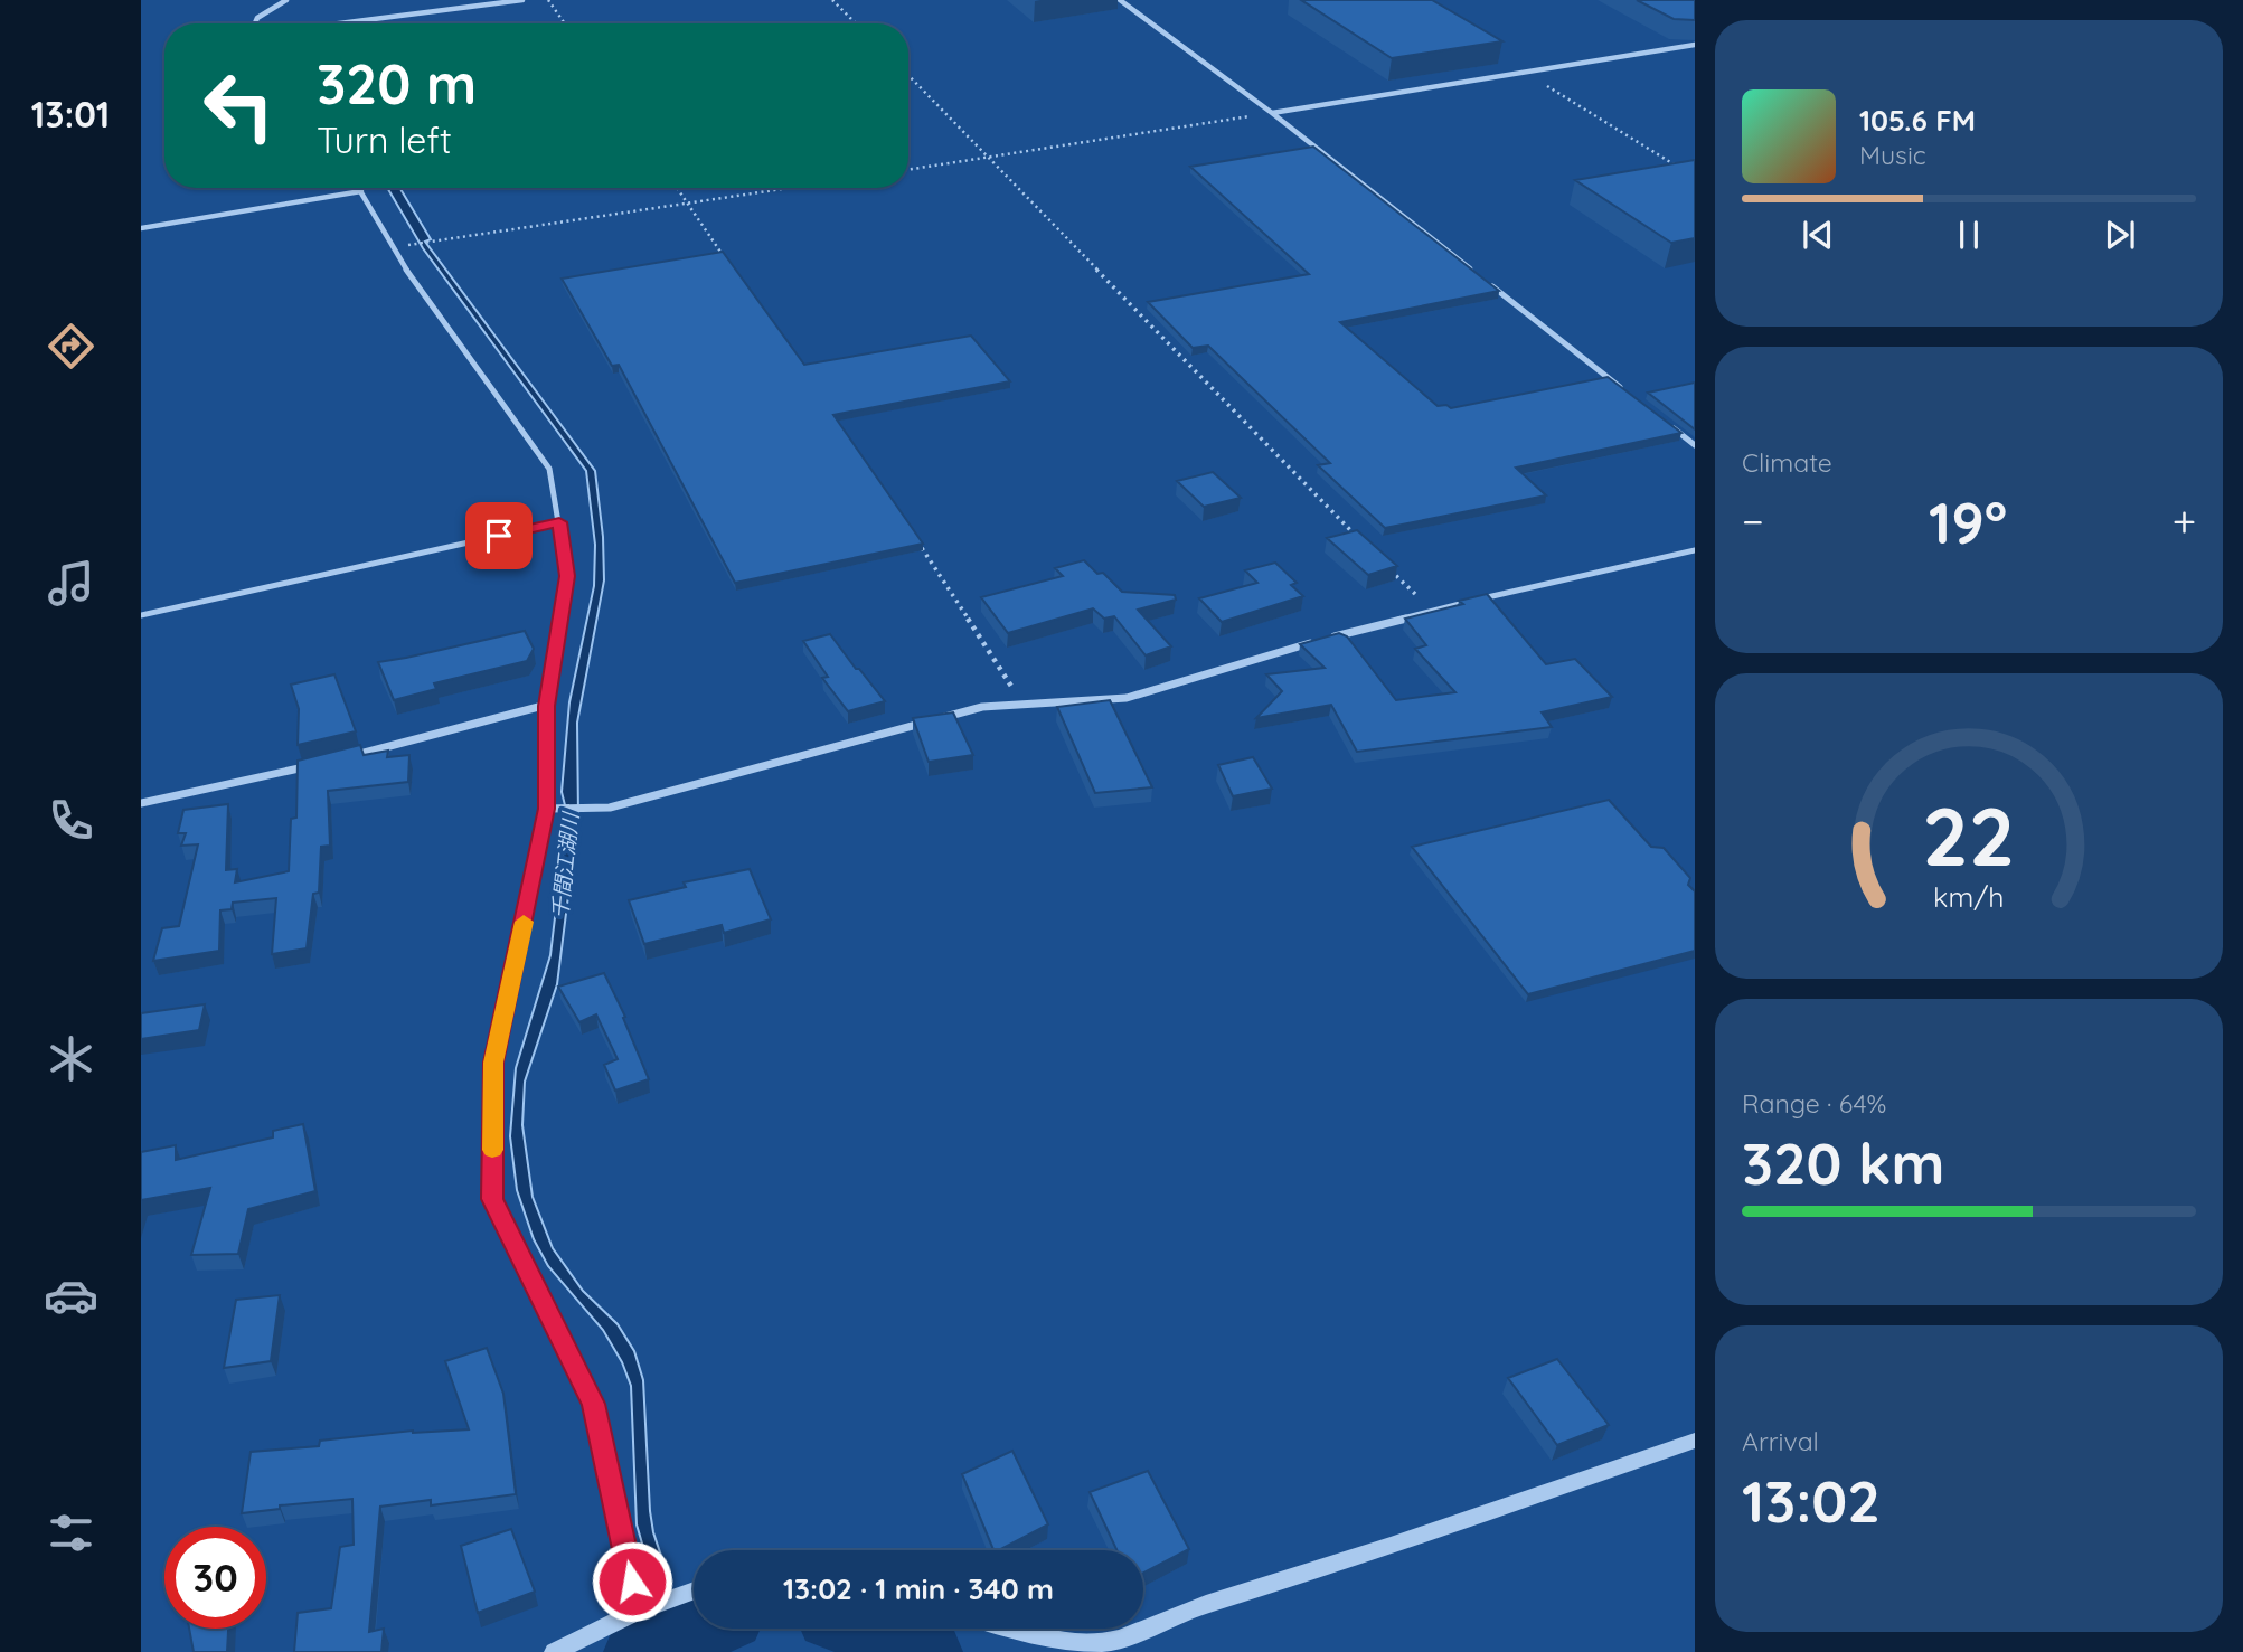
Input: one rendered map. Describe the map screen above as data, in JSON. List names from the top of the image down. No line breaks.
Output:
{"water":["千間江湖川"],"page":{"tabs":"13:01","turn":["320 m","Turn left"],"song":["105.6 FM","Music"],"tile":["Climate",["Range · 64%","320 km"],["Arrival","13:02"]],"heat":["−","19°","+"],"limit":"30","trip":"13:02 · 1 min · 340 m","gauge":["22","km/h"]}}
